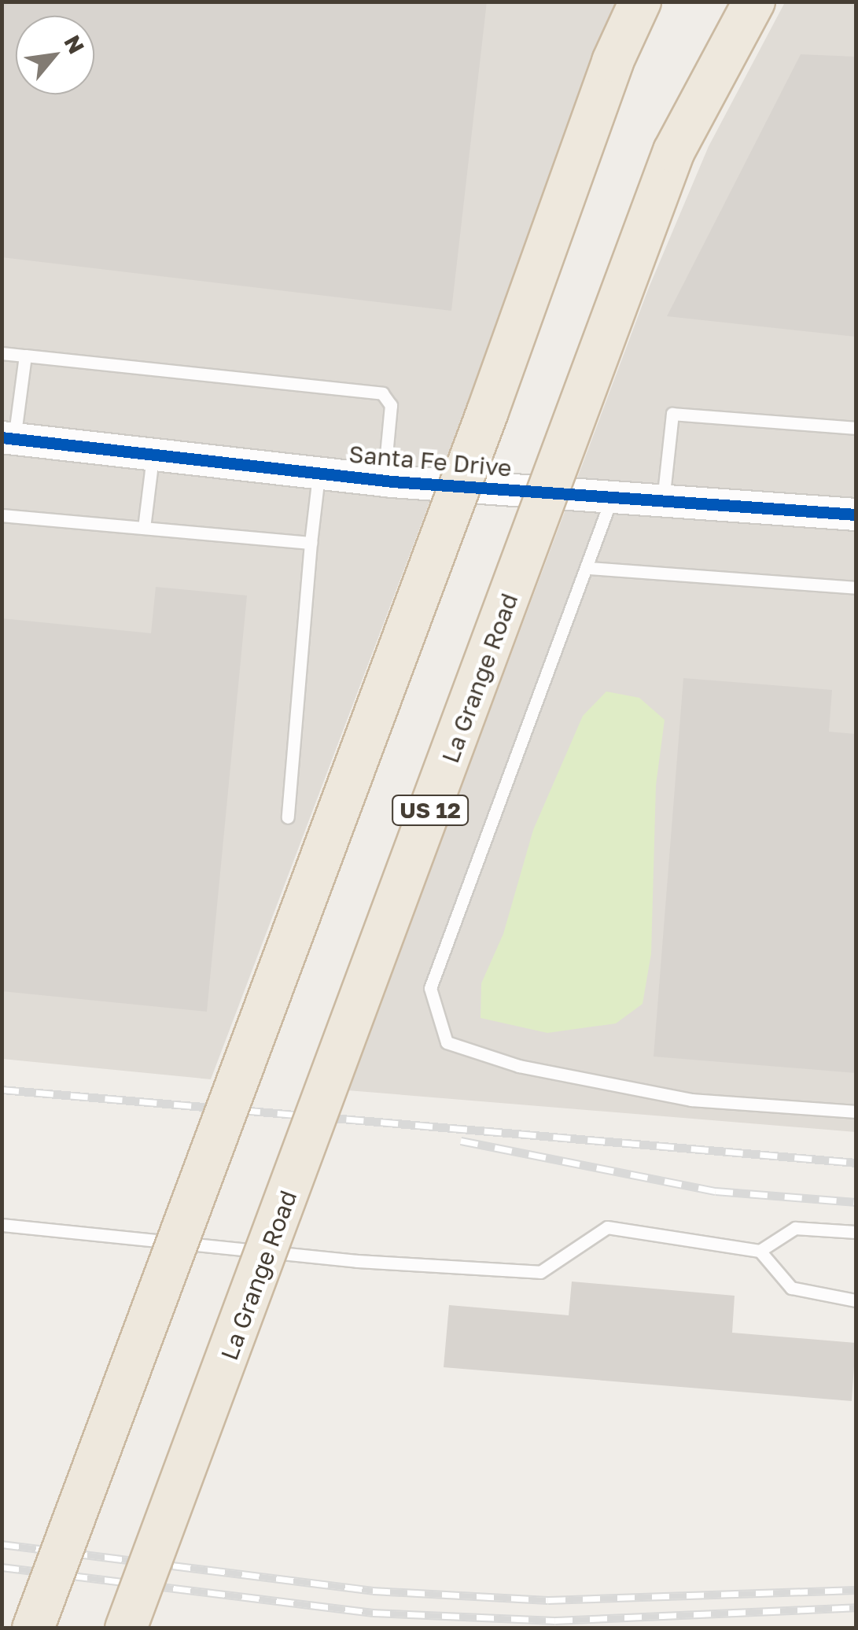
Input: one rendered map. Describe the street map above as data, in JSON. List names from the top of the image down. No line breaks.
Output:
{"streets":{"highway":["La Grange Road","US 12"],"street":["Santa Fe Drive"]},"north":"top right"}
